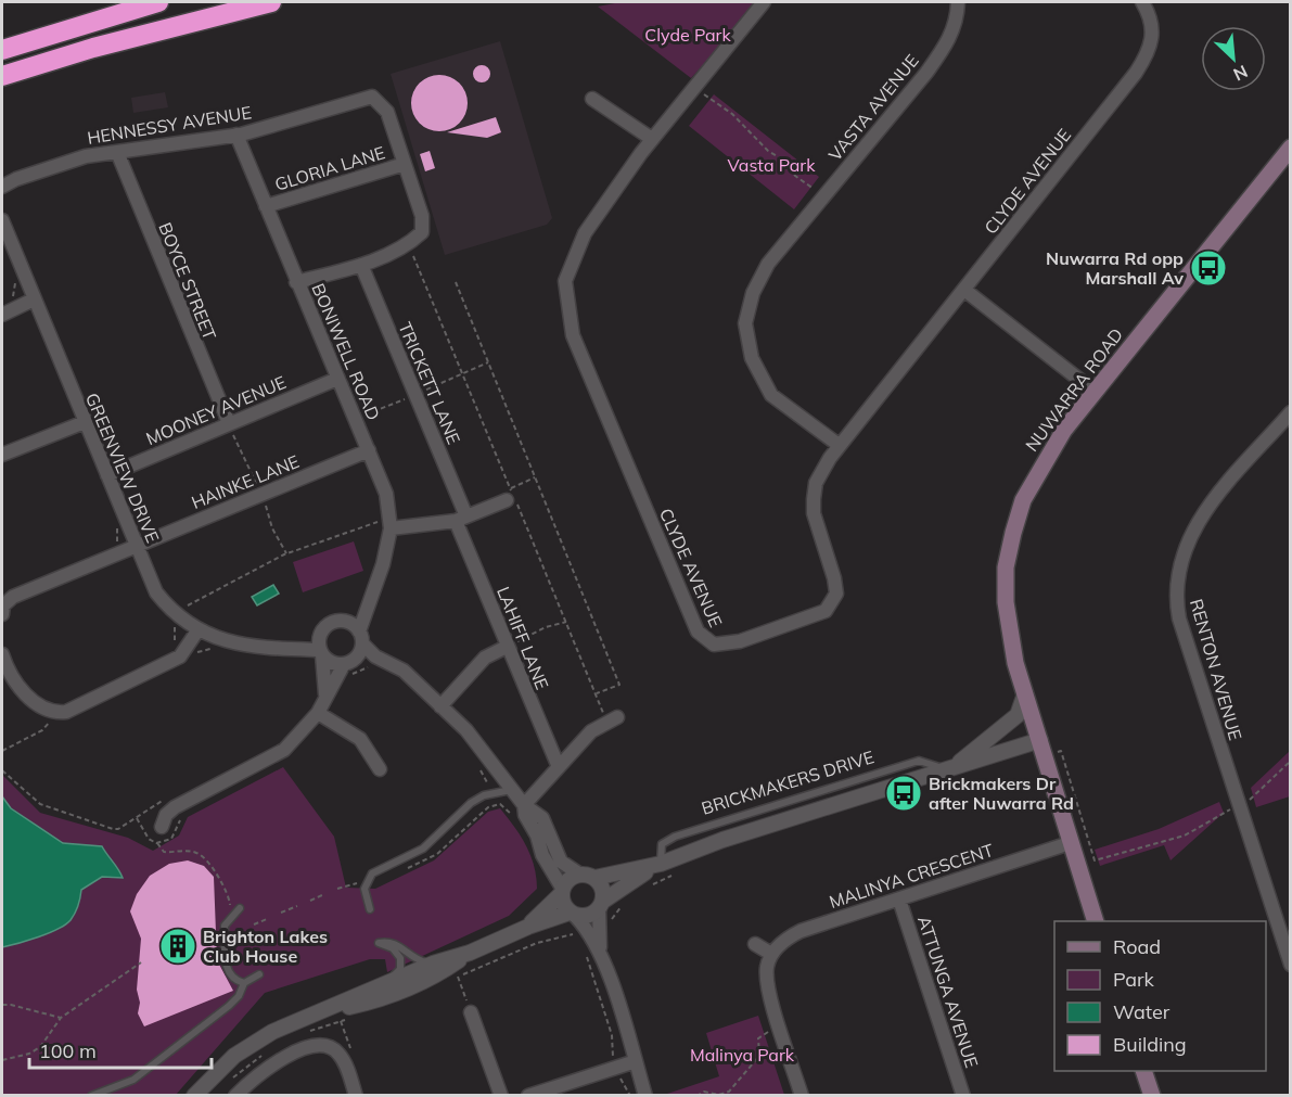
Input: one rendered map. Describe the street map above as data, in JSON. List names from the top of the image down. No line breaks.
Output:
{"streets":{"main road":["NUWARRA ROAD"],"street":["VASTA AVENUE","HENNESSY AVENUE","GLORIA LANE","CLYDE AVENUE","BOYCE STREET","BONIWELL ROAD","TRICKETT LANE","MOONEY AVENUE","GREENVIEW DRIVE","HAINKE LANE","LAHIFF LANE","RENTON AVENUE","BRICKMAKERS DRIVE","MALINYA CRESCENT","ATTUNGA AVENUE"]},"crossings":[["VASTA AVENUE","CLYDE AVENUE"],["HENNESSY AVENUE","GLORIA LANE"],["HENNESSY AVENUE","BOYCE STREET"],["HENNESSY AVENUE","BONIWELL ROAD"],["HENNESSY AVENUE","TRICKETT LANE"],["GLORIA LANE","BONIWELL ROAD"],["BOYCE STREET","MOONEY AVENUE"],["BONIWELL ROAD","MOONEY AVENUE"],["BONIWELL ROAD","GREENVIEW DRIVE"],["BONIWELL ROAD","HAINKE LANE"],["TRICKETT LANE","LAHIFF LANE"],["NUWARRA ROAD","BRICKMAKERS DRIVE"],["NUWARRA ROAD","MALINYA CRESCENT"],["MOONEY AVENUE","GREENVIEW DRIVE"],["GREENVIEW DRIVE","HAINKE LANE"],["MALINYA CRESCENT","ATTUNGA AVENUE"]],"parks":["Clyde Park","Vasta Park","Malinya Park"],"places":{"bus stop":["Nuwarra Rd opp Marshall Av","Brickmakers Dr after Nuwarra Rd"],"building":["Brighton Lakes Club House"]},"legend":["Road","Park","Water","Building"],"scale_bar":"100 m","north":"bottom right"}
